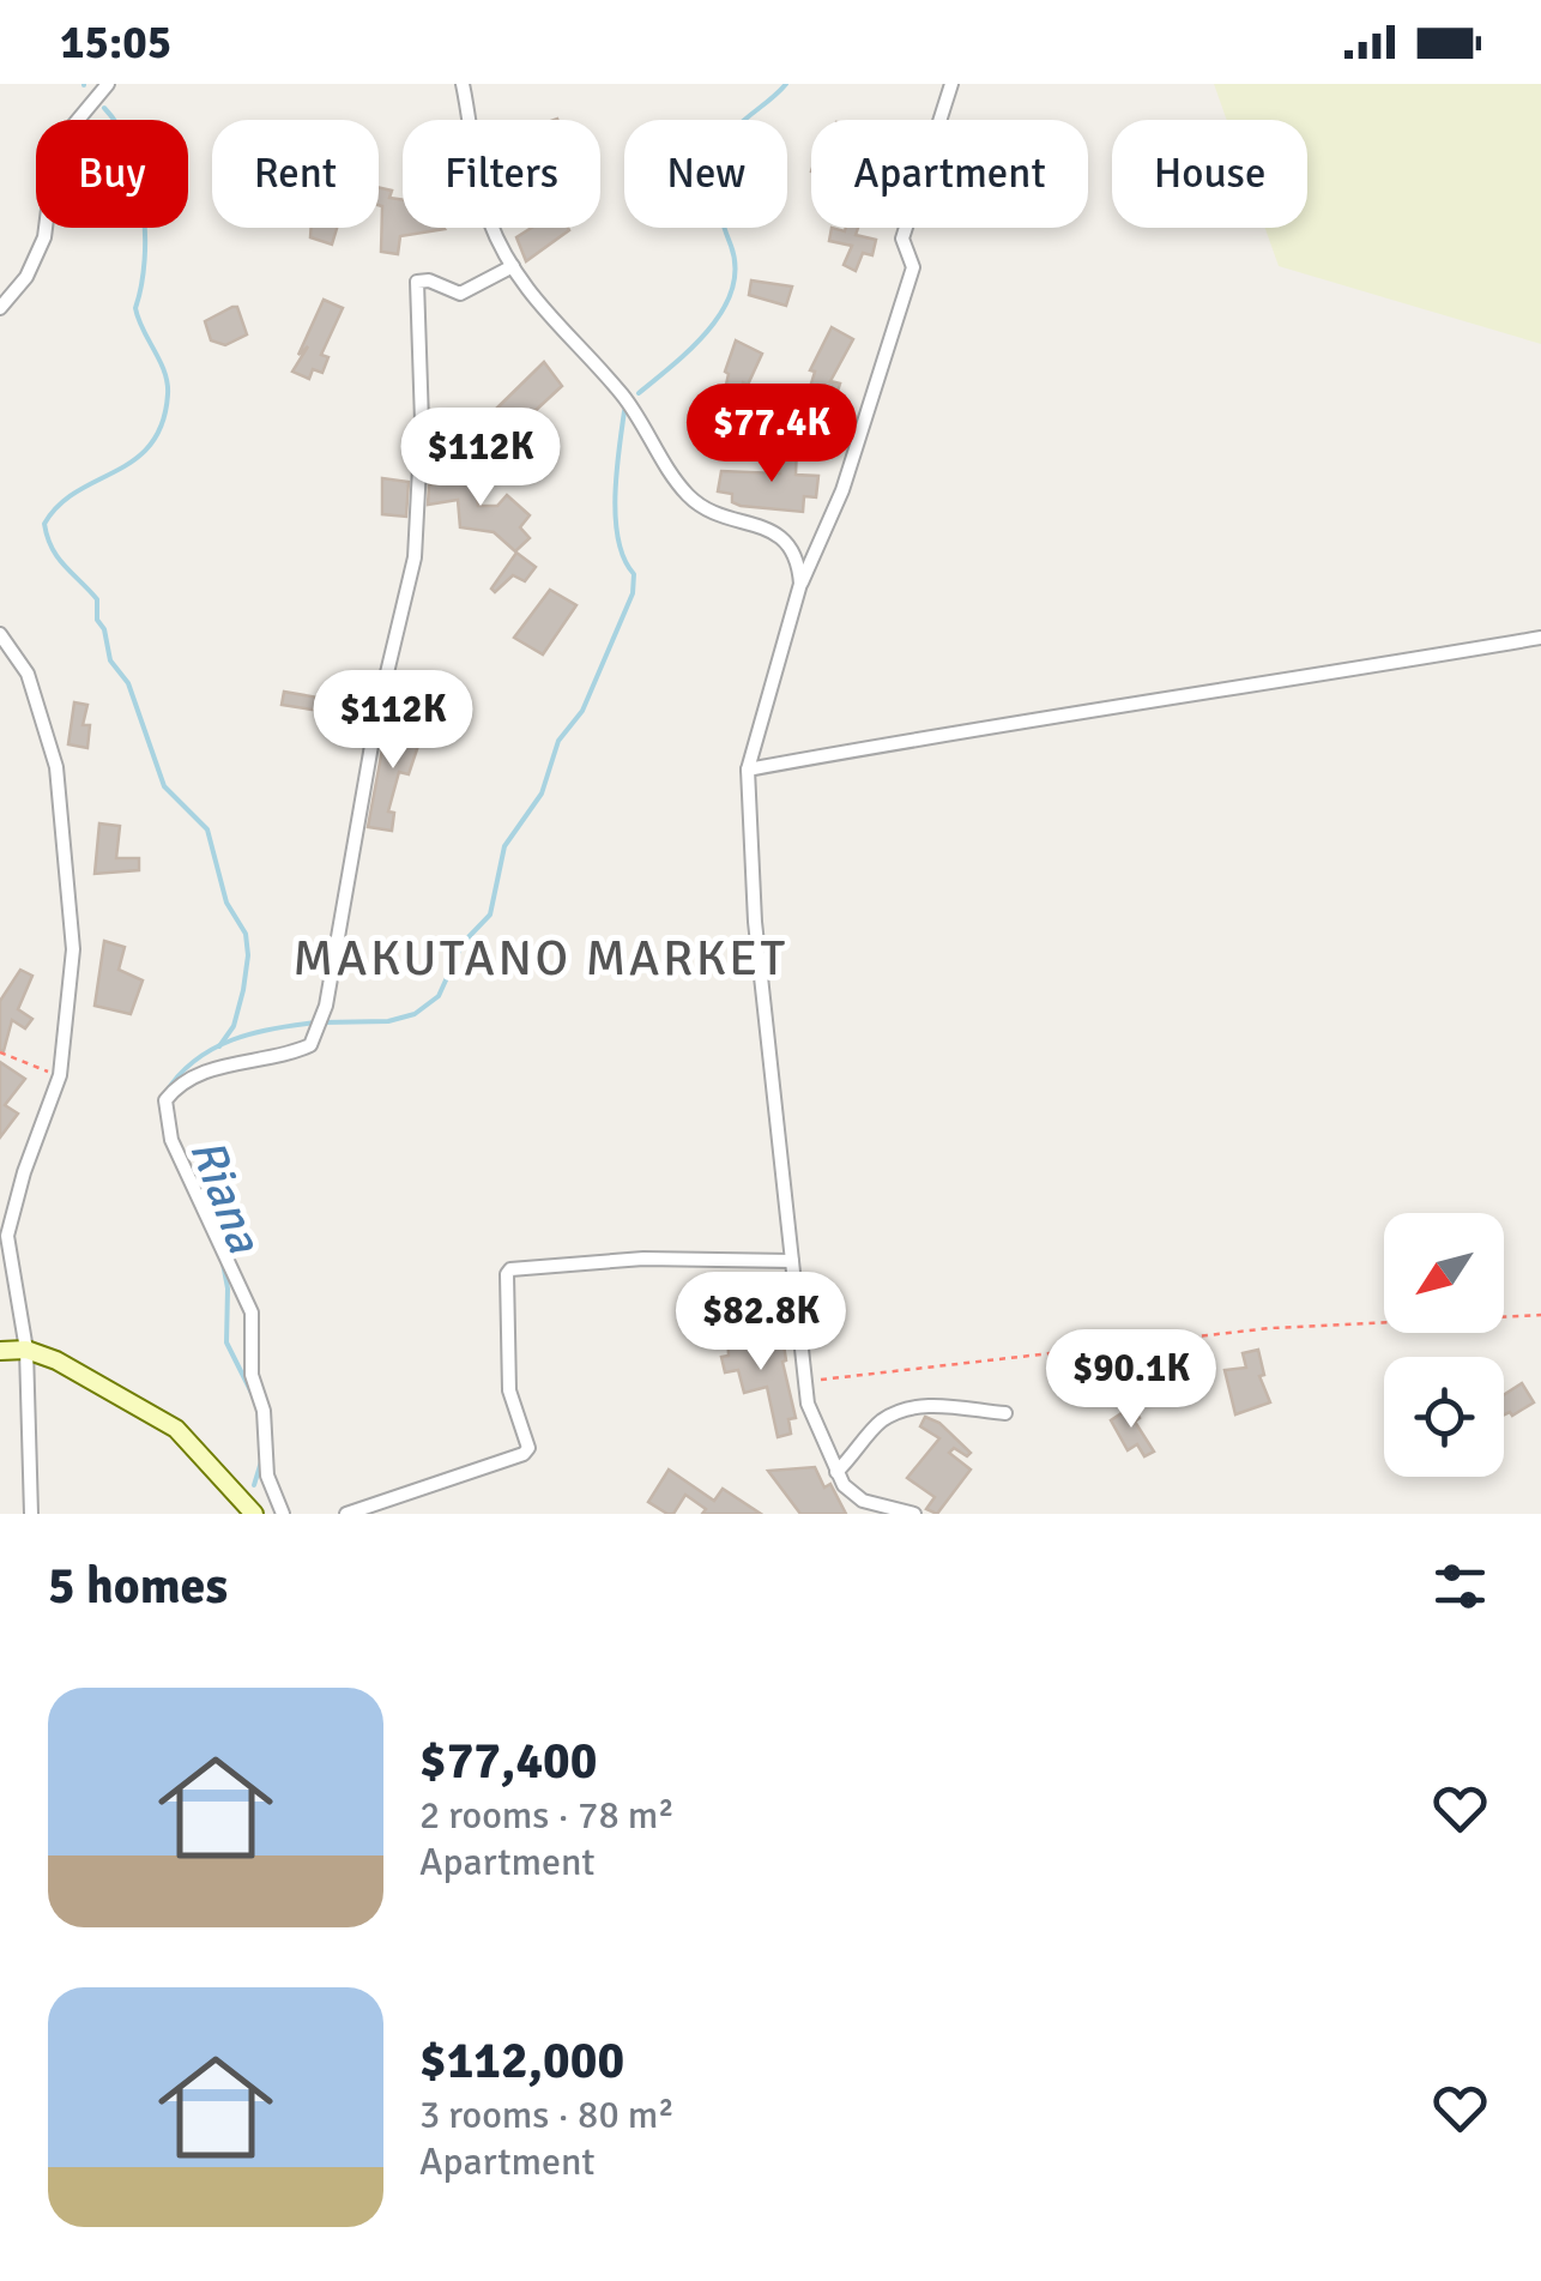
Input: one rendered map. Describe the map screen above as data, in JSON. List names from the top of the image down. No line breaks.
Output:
{"districts":["MAKUTANO MARKET"],"water":["Riana"],"north":"bottom left","page":{"status":"15:05","chip":["Buy","Rent","Filters","New","Apartment","House"],"price":["$77.4K","$112K","$112K","$82.8K","$90.1K"],"heading":"5 homes","list":[{"name":"$77,400","note":"2 rooms · 78 m² · Apartment"},{"name":"$112,000","note":"3 rooms · 80 m² · Apartment"}]}}
